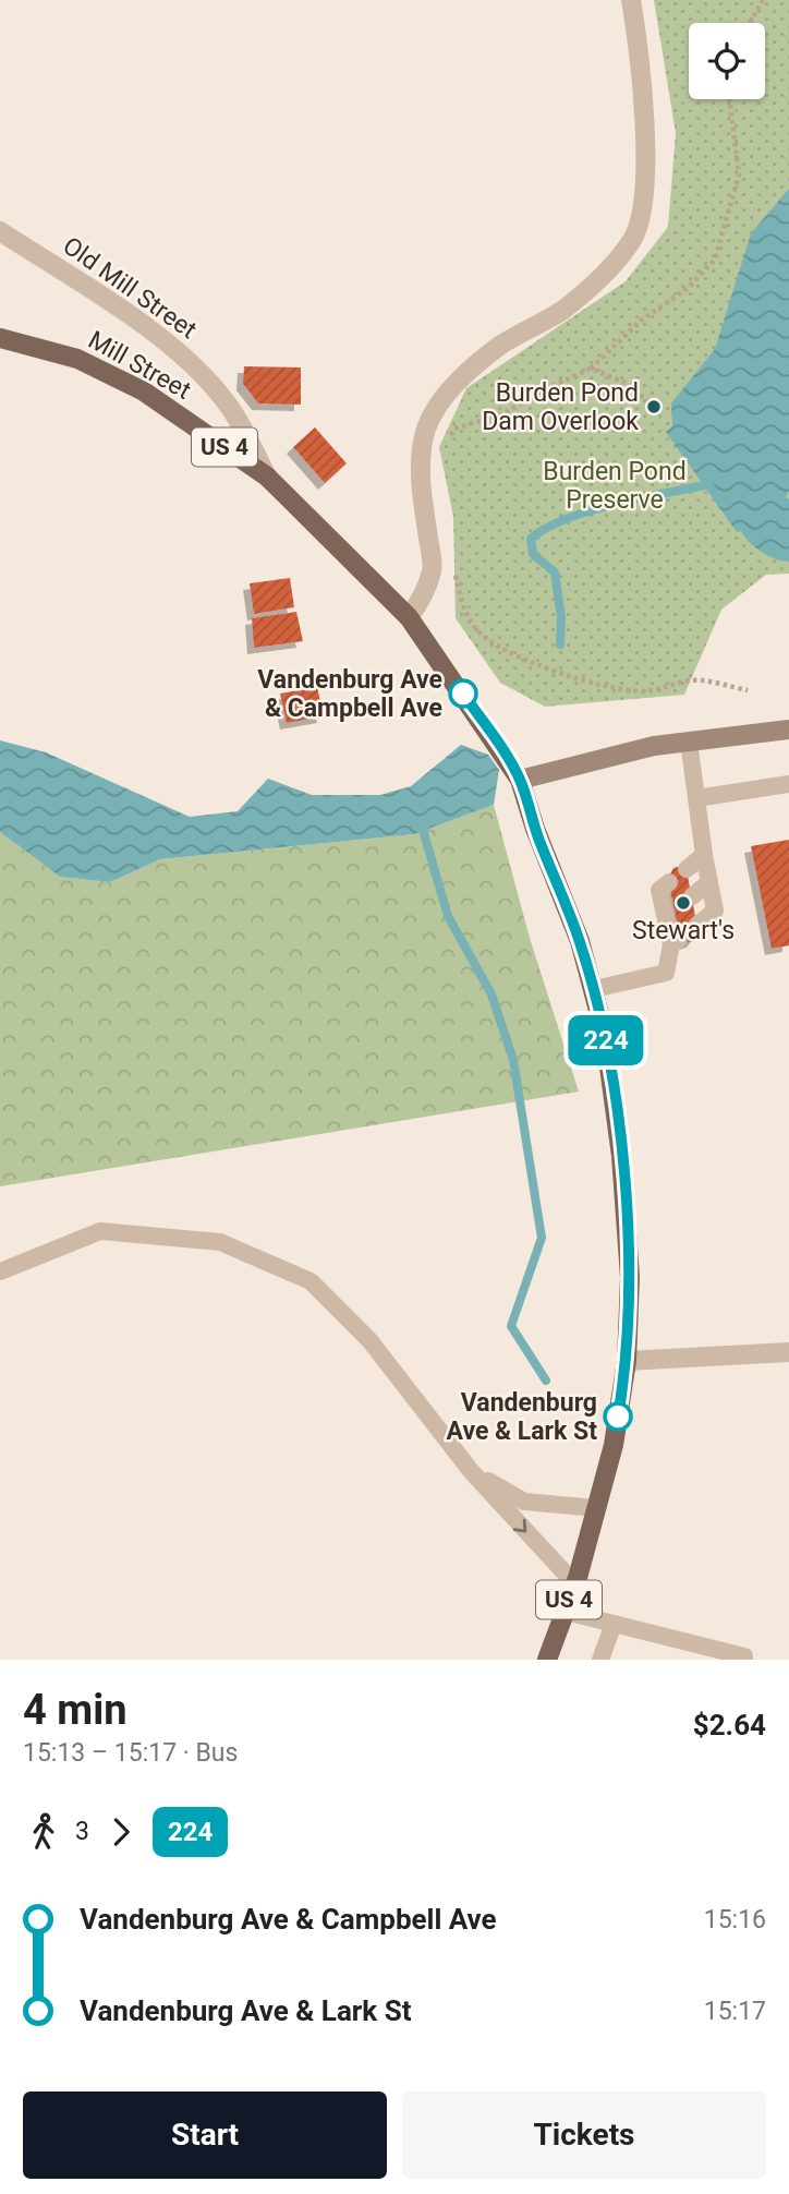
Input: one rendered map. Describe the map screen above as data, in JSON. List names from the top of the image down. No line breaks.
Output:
{"streets":{"main road":["Mill Street","US 4"],"street":["Old Mill Street"]},"crossings":[["Old Mill Street","Mill Street"],["Mill Street","US 4"]],"parks":["Burden Pond Preserve"],"places":["Burden Pond Dam Overlook","Vandenburg Ave & Campbell Ave","Stewart's","Vandenburg Ave & Lark St"],"lines":["bus line 224"],"page":{"on_map":"224","heading":["4 min","15:13 – 15:17 · Bus","$2.64"],"legs":["3","224"],"list":[{"name":"Vandenburg Ave & Campbell Ave","value":"15:16"},{"name":"Vandenburg Ave & Lark St","value":"15:17"}],"buttons":["Start","Tickets"]}}
